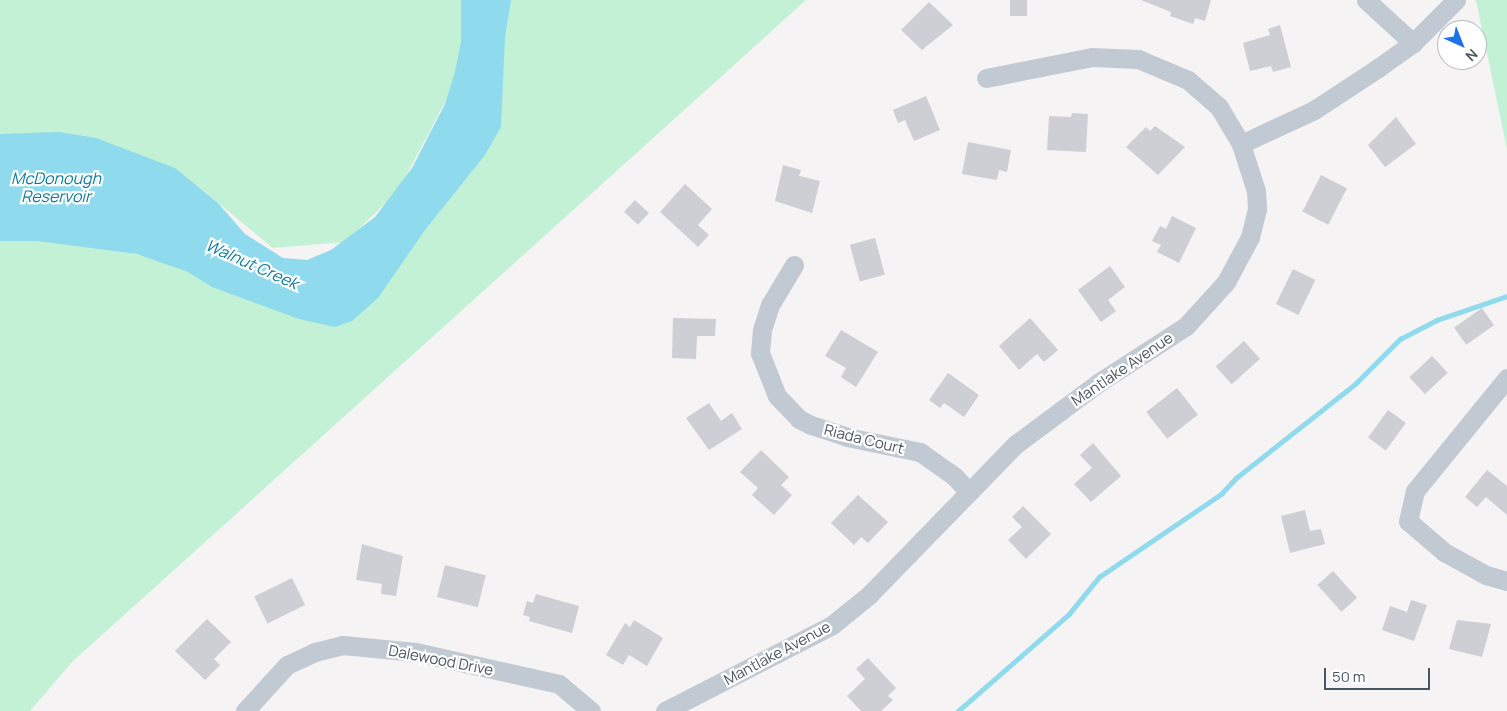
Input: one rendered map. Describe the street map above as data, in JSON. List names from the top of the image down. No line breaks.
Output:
{"streets":{"street":["Mantlake Avenue","Riada Court","Dalewood Drive"]},"crossings":[["Mantlake Avenue","Riada Court"]],"water":["McDonough Reservoir","Walnut Creek"],"scale_bar":"50 m","north":"bottom right"}
